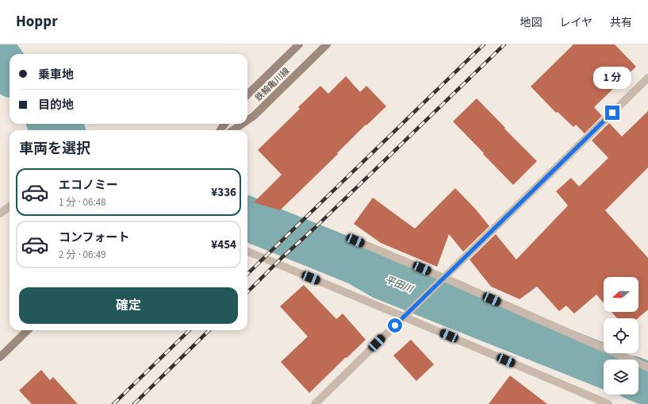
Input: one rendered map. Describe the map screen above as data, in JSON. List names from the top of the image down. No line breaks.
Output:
{"streets":{"main road":["鉄輪亀川線"]},"water":["平田川"],"north":"left","page":{"header":"Hoppr","nav":["地図","レイヤ","共有"],"banner":["乗車地","目的地"],"bubble":"1 分","heading":"車両を選択","list":[{"name":"エコノミー","note":"1 分 · 06:48","value":"¥336"},{"name":"コンフォート","note":"2 分 · 06:49","value":"¥454"}],"buttons":"確定"}}
